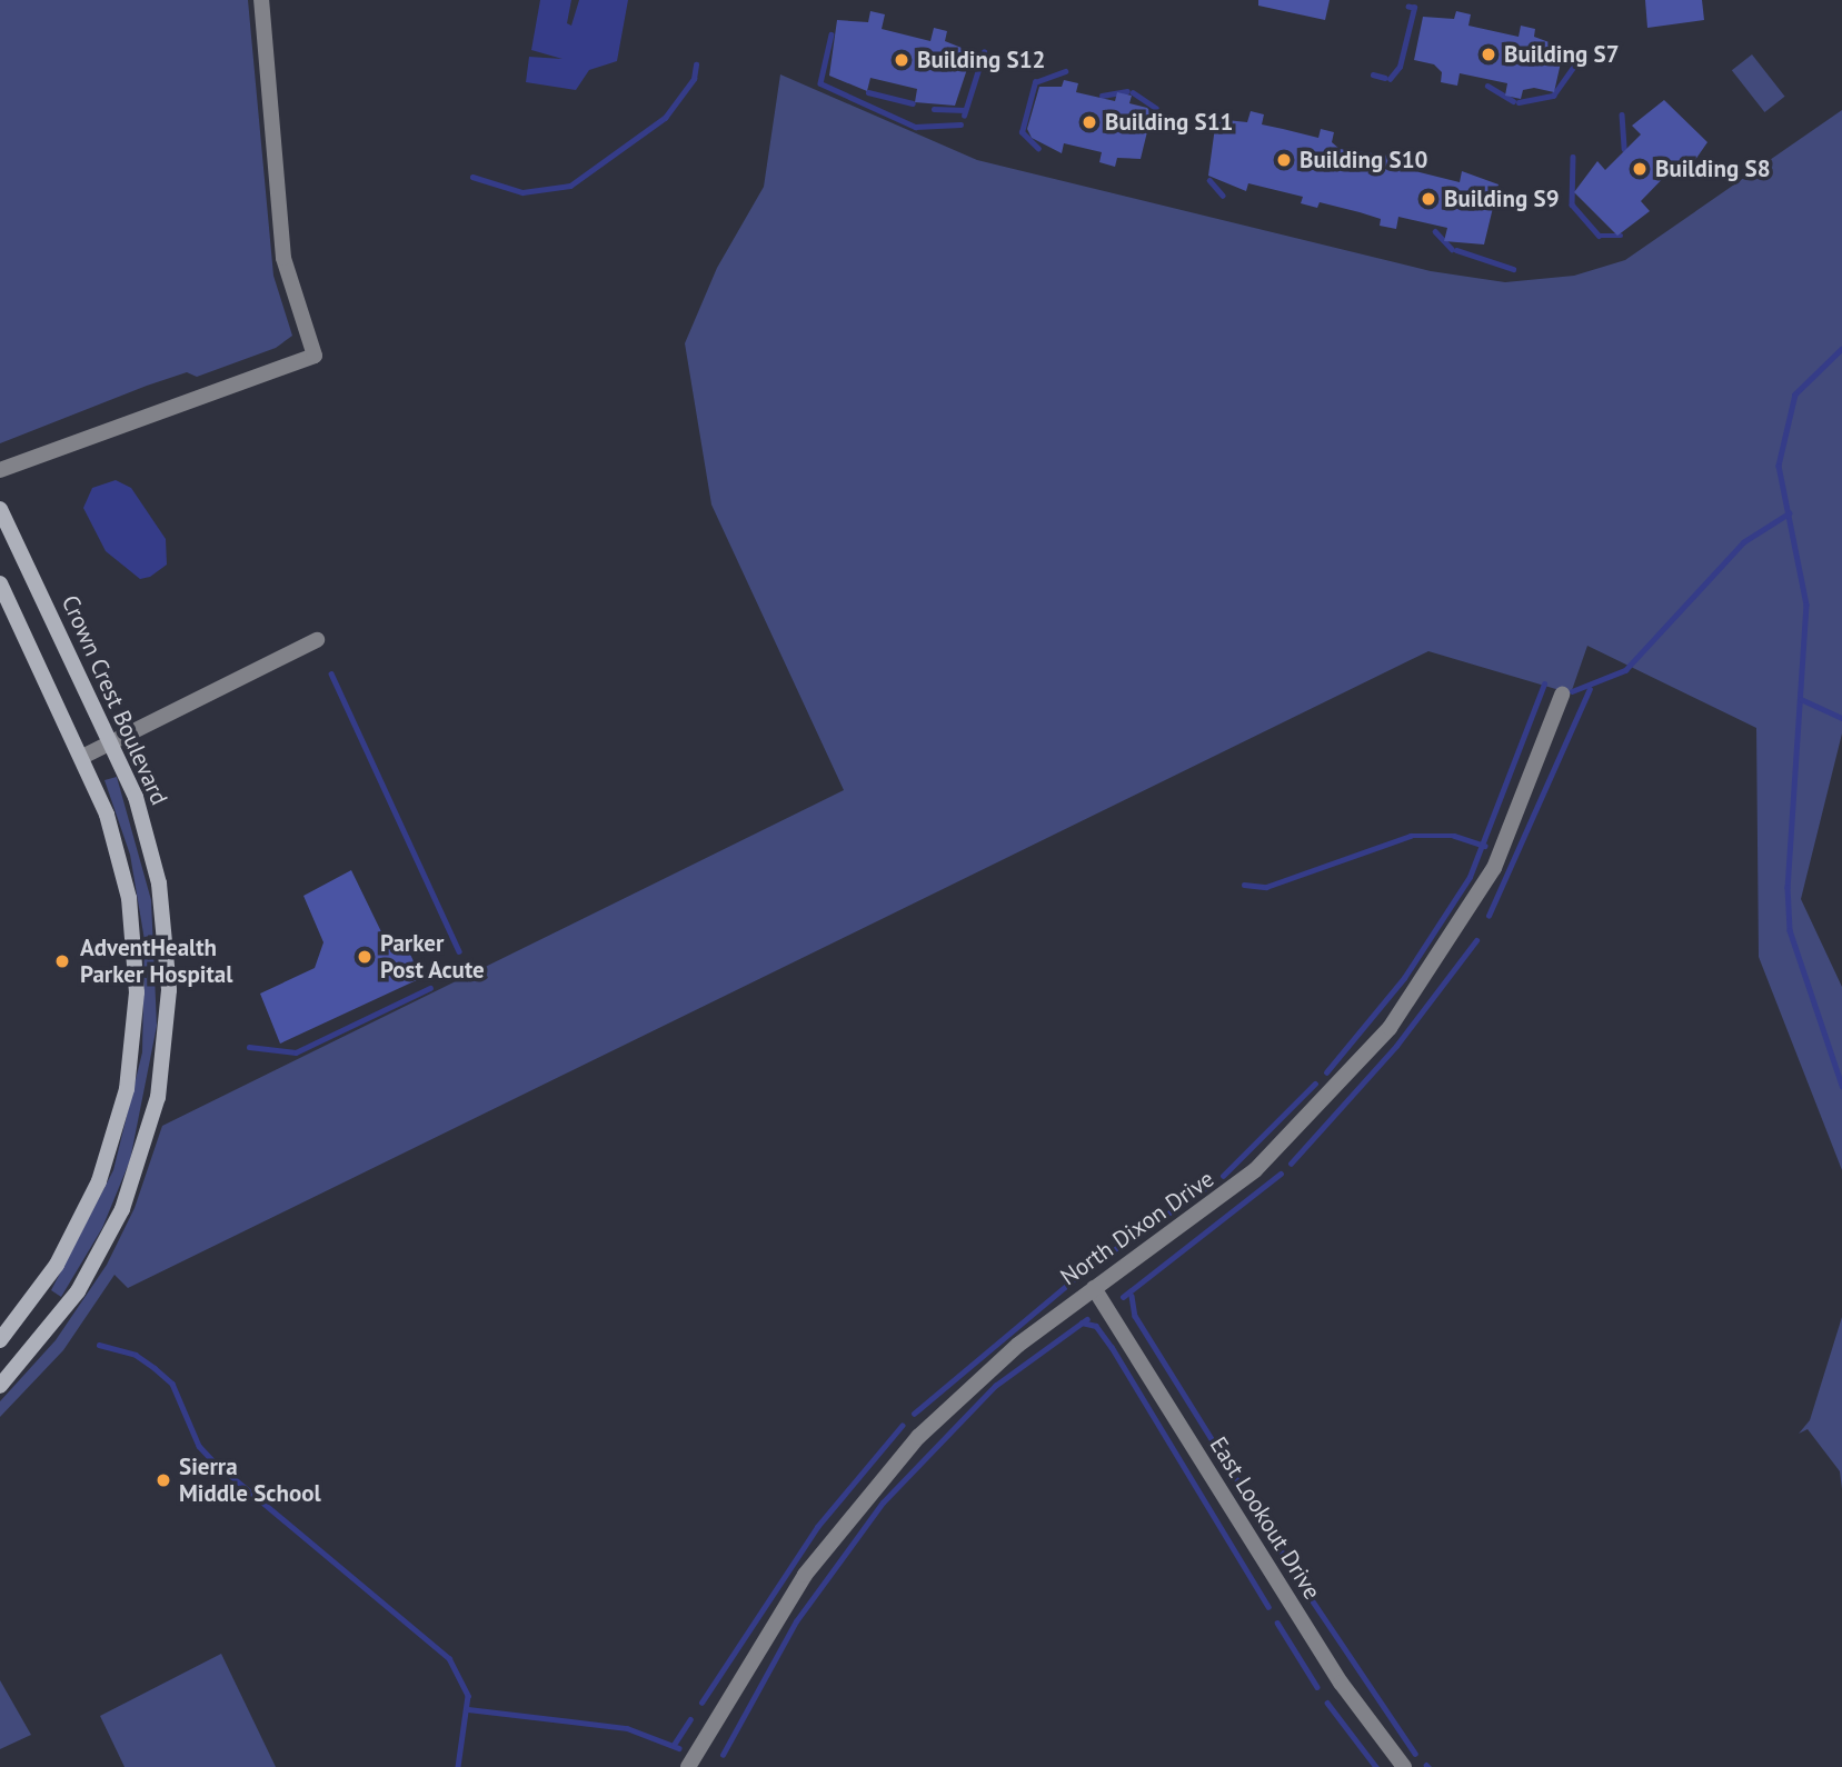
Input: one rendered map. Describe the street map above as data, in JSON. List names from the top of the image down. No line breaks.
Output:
{"streets":{"main road":["Crown Crest Boulevard"],"street":["North Dixon Drive","East Lookout Drive"]},"crossings":[["North Dixon Drive","East Lookout Drive"]],"places":["Building S7","Building S12","Building S11","Building S10","Building S8","Building S9","Parker Post Acute","AdventHealth Parker Hospital","Sierra Middle School"]}
